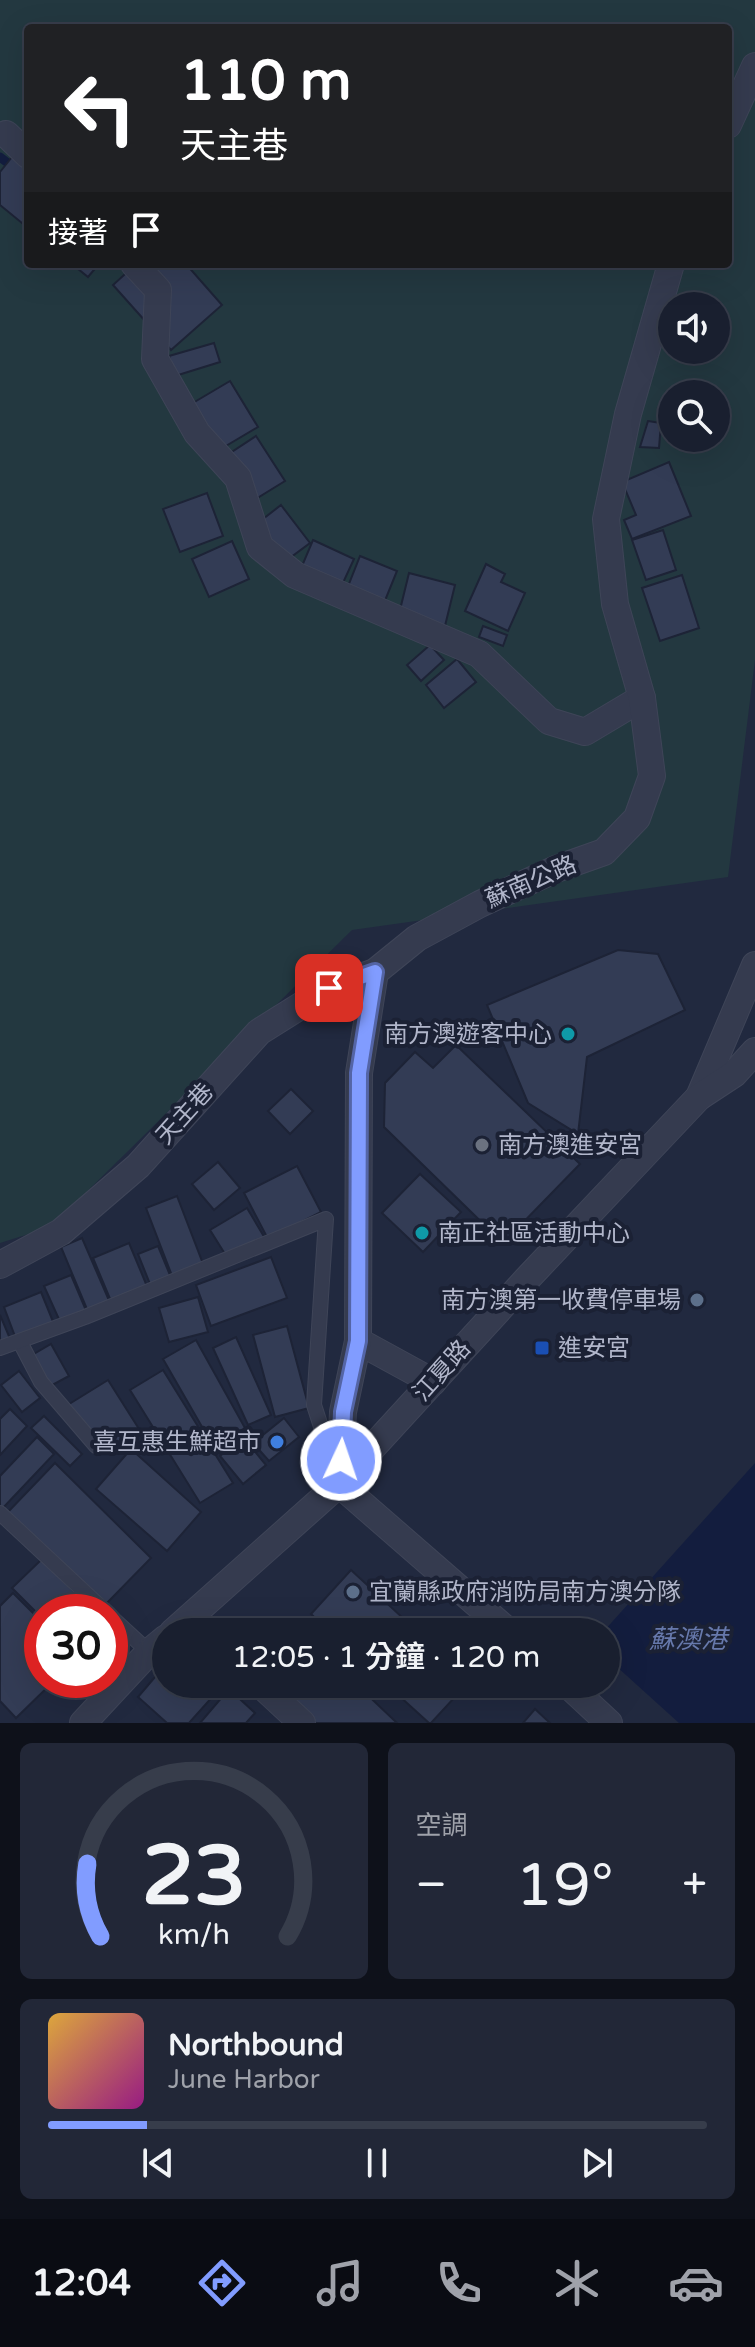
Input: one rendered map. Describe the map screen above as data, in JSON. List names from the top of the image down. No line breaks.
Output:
{"streets":{"street":["蘇南公路","天主巷","江夏路"]},"crossings":[["蘇南公路","天主巷"]],"water":["蘇澳港"],"places":{"other":["南方澳遊客中心","南方澳進安宮","南正社區活動中心","南方澳第一收費停車場","喜互惠生鮮超市","宜蘭縣政府消防局南方澳分隊"],"transit":["進安宮"]},"page":{"turn":["110 m","天主巷"],"then":"接著","limit":"30","trip":"12:05 · 1 分鐘 · 120 m","tile":"空調","heat":["−","19°","+"],"song":["Northbound","June Harbor"],"tabs":"12:04","gauge":["23","km/h"]}}
